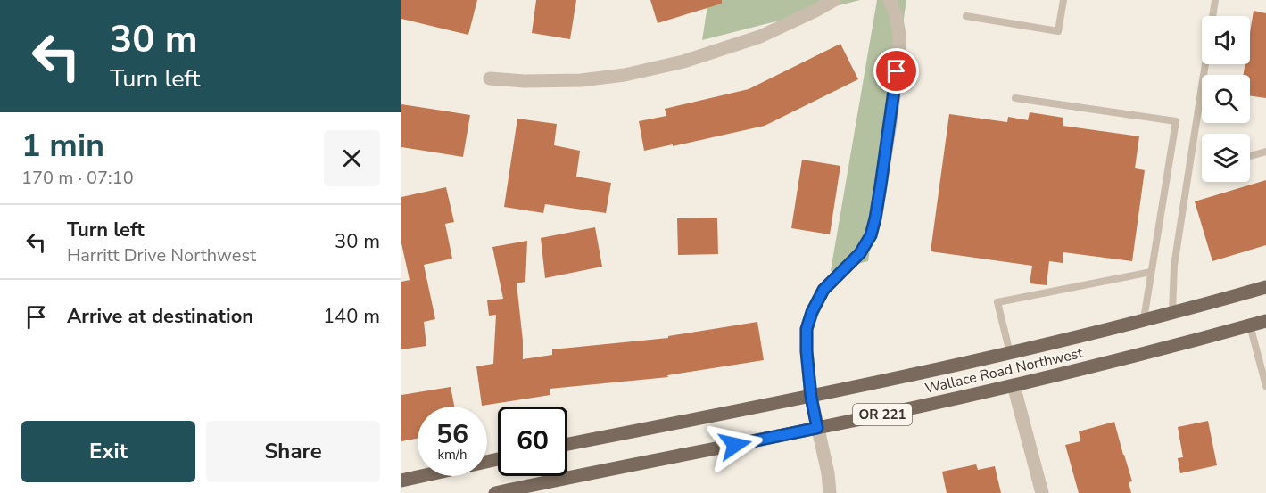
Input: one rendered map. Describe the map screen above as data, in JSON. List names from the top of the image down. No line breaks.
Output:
{"streets":{"main road":["Wallace Road Northwest","OR 221"]},"page":{"turn":["30 m","Turn left"],"heading":["1 min","170 m · 07:10"],"list":[{"name":"Turn left","note":"Harritt Drive Northwest","value":"30 m"},{"name":"Arrive at destination","value":"140 m"}],"speed":"56 km/h","limit":"60","buttons":["Exit","Share"]}}
